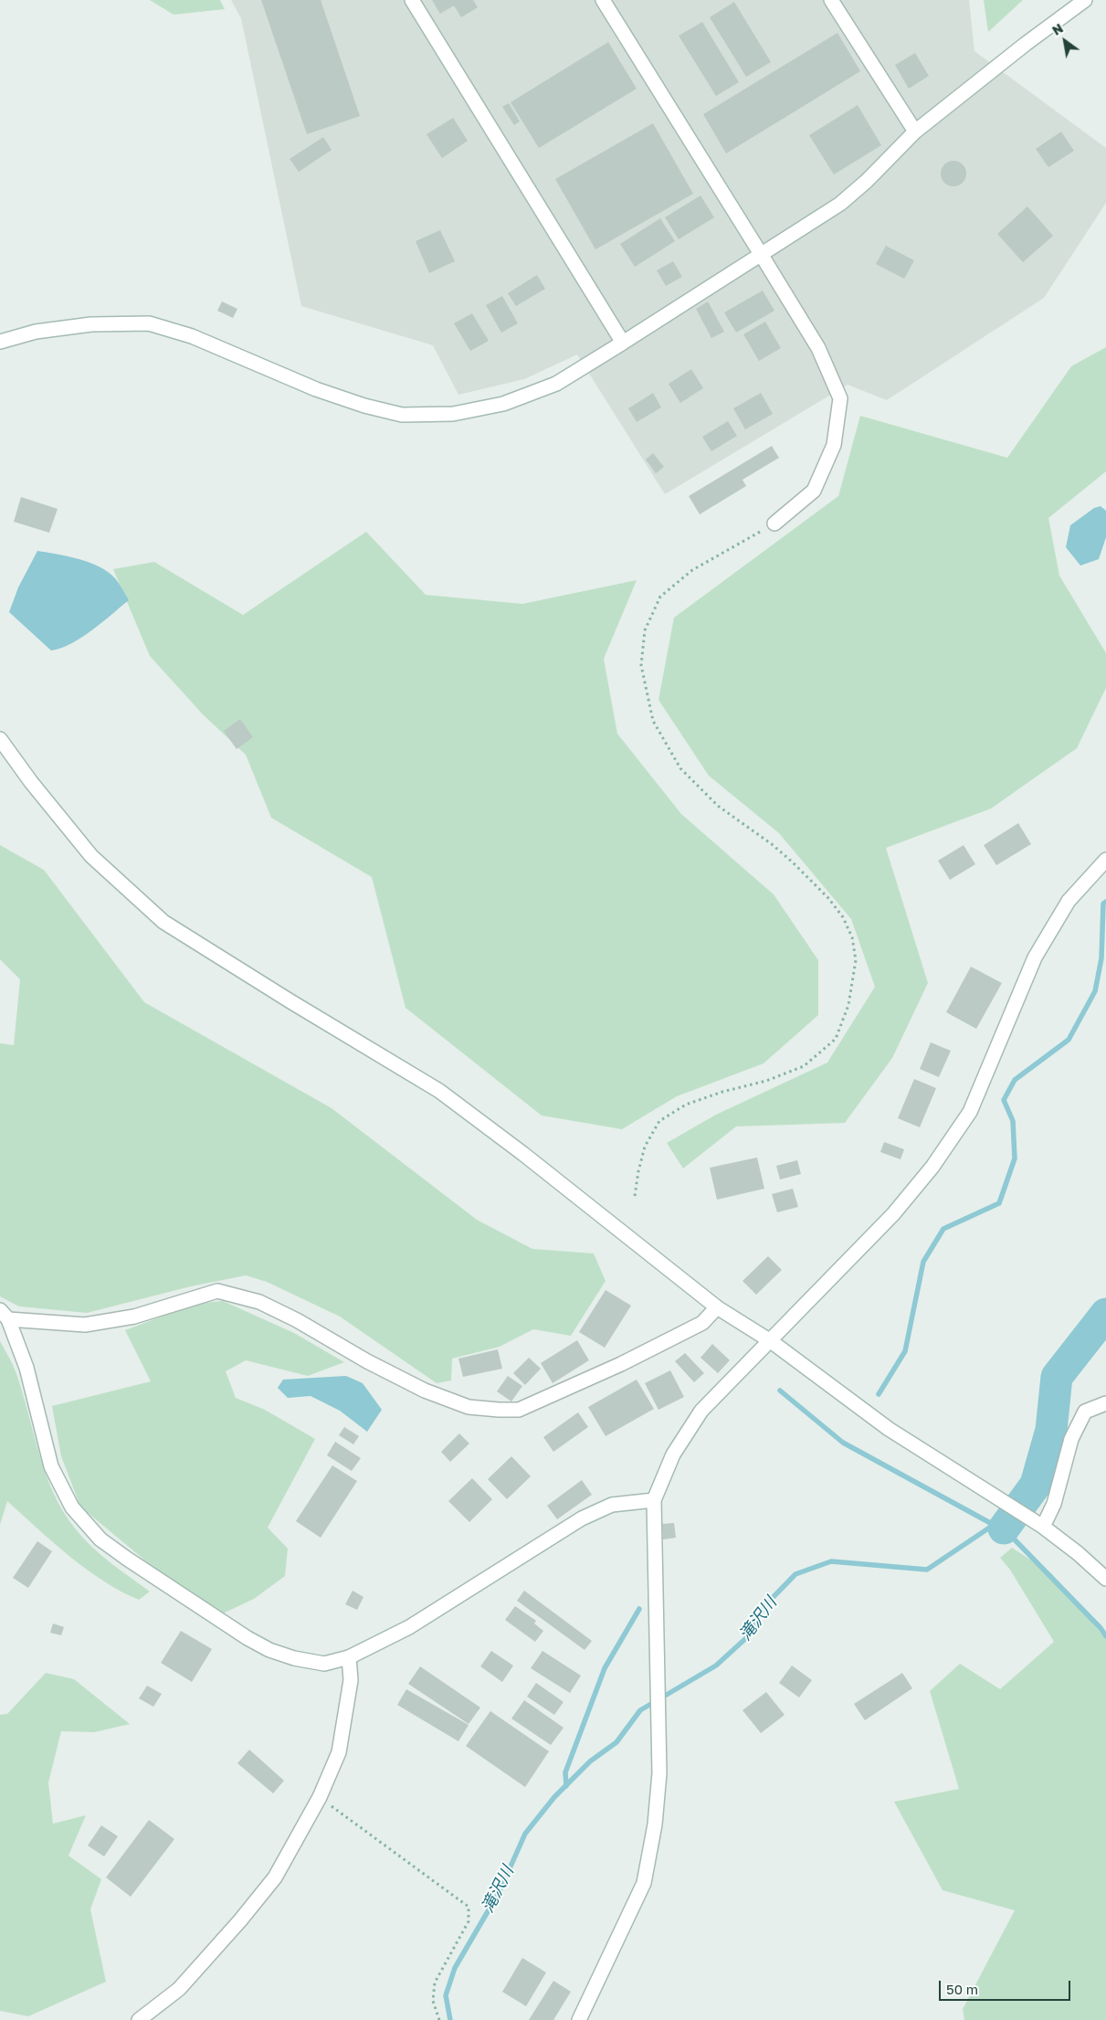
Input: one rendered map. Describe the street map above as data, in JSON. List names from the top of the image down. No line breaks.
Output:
{"water":["滝沢川"],"scale_bar":"50 m","north":"top left"}
